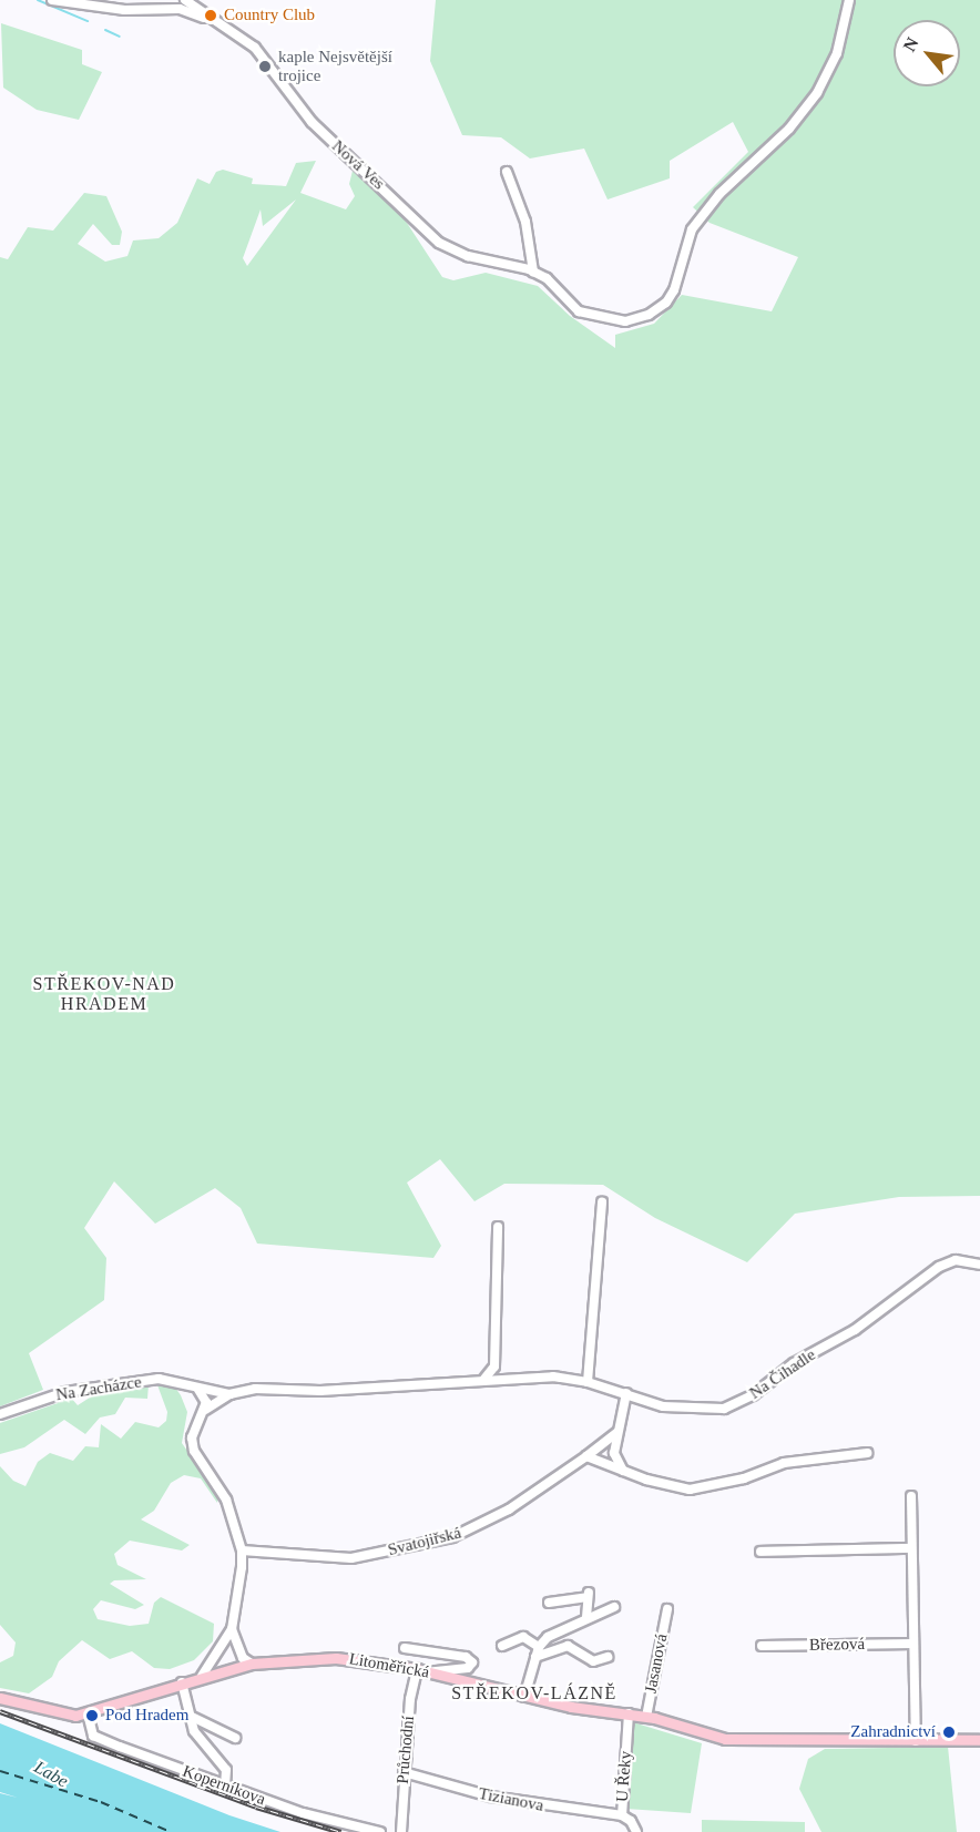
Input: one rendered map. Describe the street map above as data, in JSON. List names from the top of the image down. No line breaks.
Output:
{"streets":{"main road":["Litoměřická"],"street":["Nová Ves","Na Čihadle","Na Zacházce","Svatojiřská","Březová","Jasanová","Průchodní","U Řeky","Koperníkova","Tizianova"]},"crossings":[["Na Čihadle","Na Zacházce"],["Jasanová","Litoměřická"],["Litoměřická","Průchodní"],["Litoměřická","U Řeky"],["Litoměřická","Koperníkova"],["Průchodní","Tizianova"],["U Řeky","Tizianova"]],"districts":["STŘEKOV-NAD HRADEM","STŘEKOV-LÁZNĚ"],"water":["Labe"],"places":["Country Club","kaple Nejsvětější trojice","Pod Hradem","Zahradnictví"],"north":"top left"}
